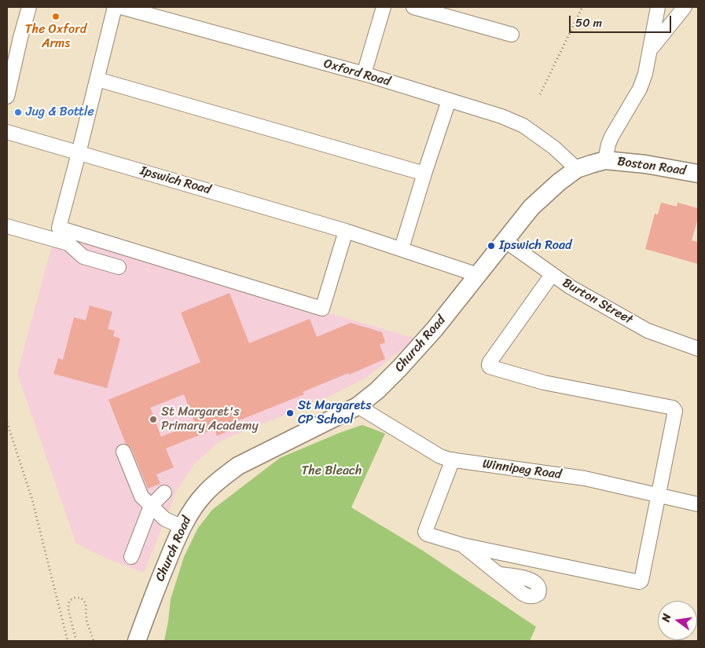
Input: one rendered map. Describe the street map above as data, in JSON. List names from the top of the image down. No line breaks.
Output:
{"streets":{"main road":["Boston Road","Church Road"],"street":["Oxford Road","Ipswich Road","Burton Street","Winnipeg Road"]},"crossings":[["Oxford Road","Church Road"],["Boston Road","Church Road"],["Ipswich Road","Church Road"],["Burton Street","Church Road"],["Church Road","Winnipeg Road"]],"parks":["The Bleach"],"places":["The Oxford Arms","Jug & Bottle","Ipswich Road","St Margarets CP School","St Margaret's Primary Academy"],"scale_bar":"50 m","north":"left"}
